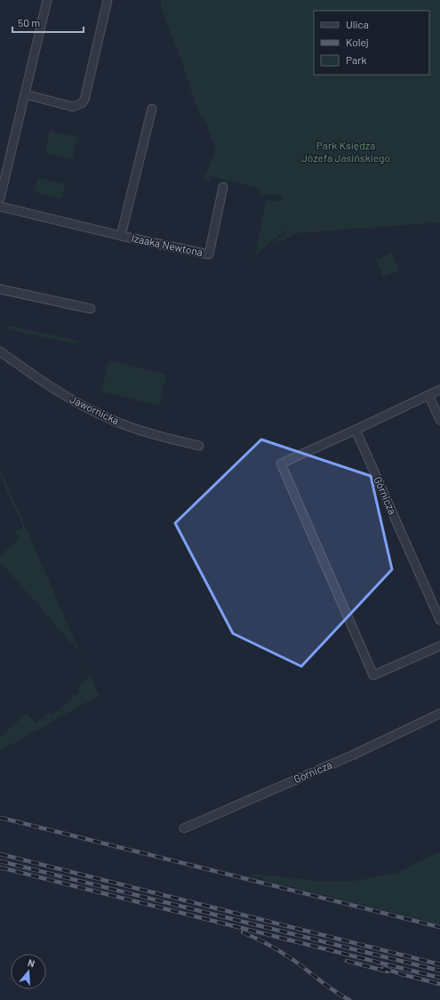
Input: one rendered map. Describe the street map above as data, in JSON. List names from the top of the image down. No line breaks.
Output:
{"streets":{"street":["Izaaka Newtona","Jawornicka","Górnicza"]},"parks":["Park Księdza Józefa Jasińskiego"],"legend":["Ulica","Kolej","Park"],"scale_bar":"50 m","north":"top"}
